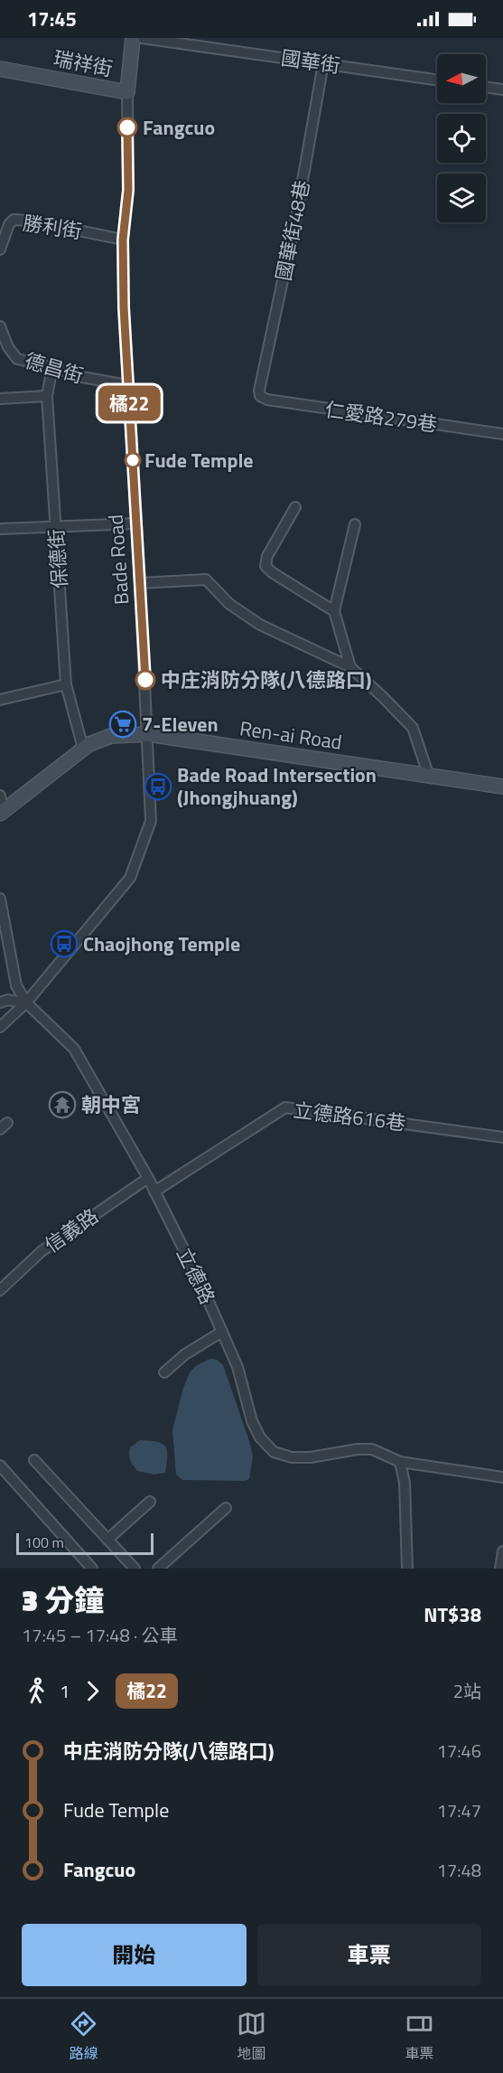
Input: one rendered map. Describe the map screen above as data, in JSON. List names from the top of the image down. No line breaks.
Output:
{"streets":{"street":["國華街","瑞祥街","勝利街","國華街48巷","德昌街","仁愛路279巷","保德街","Bade Road","Ren-ai Road","立德路616巷","信義路","立德路"]},"crossings":[["國華街","國華街48巷"],["瑞祥街","Bade Road"],["勝利街","Bade Road"],["國華街48巷","仁愛路279巷"],["德昌街","保德街"],["德昌街","Bade Road"],["保德街","Ren-ai Road"],["Bade Road","Ren-ai Road"],["Bade Road","立德路"],["立德路616巷","立德路"],["信義路","立德路"]],"places":{"other":["Fangcuo","Fude Temple","中庄消防分隊(八德路口)"],"supermarket":["7-Eleven"],"bus stop":["Bade Road Intersection (Jhongjhuang)","Chaojhong Temple"],"temple":["朝中宮"]},"lines":["bus line 橘22"],"scale_bar":"100 m","north":"left","page":{"status":"17:45","on_map":"橘22","scale":"100 m","heading":["3 分鐘","17:45 – 17:48 · 公車","NT$38"],"legs":["1","橘22","2站"],"list":[{"name":"中庄消防分隊(八德路口)","value":"17:46"},{"name":"Fude Temple","value":"17:47"},{"name":"Fangcuo","value":"17:48"}],"buttons":["開始","車票"],"tabs":["路線","地圖","車票"]}}
